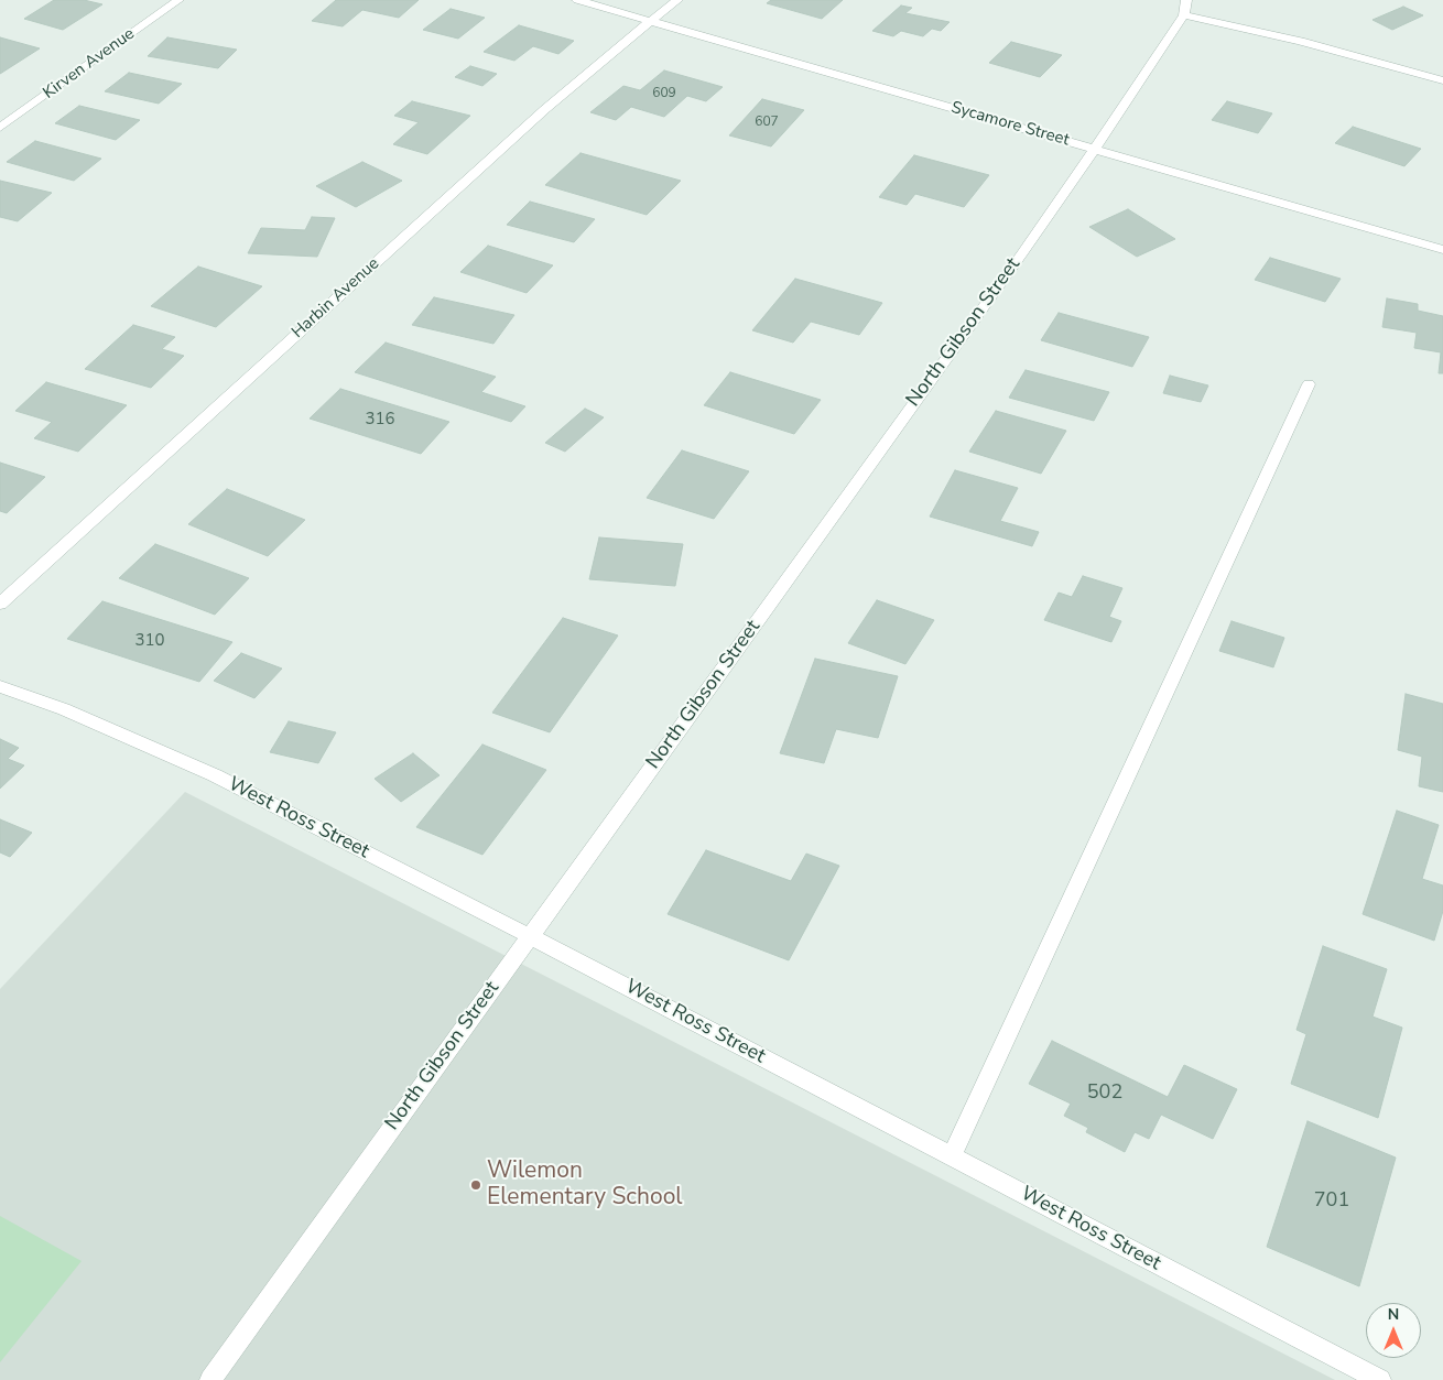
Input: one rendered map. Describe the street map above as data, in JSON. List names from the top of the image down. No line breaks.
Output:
{"streets":{"street":["Kirven Avenue","Sycamore Street","Harbin Avenue","North Gibson Street","West Ross Street"]},"crossings":[["Sycamore Street","Harbin Avenue"],["Sycamore Street","North Gibson Street"],["North Gibson Street","West Ross Street"]],"places":["Wilemon Elementary School"],"house_numbers":["609","607","316","310","502","701"],"north":"top"}
